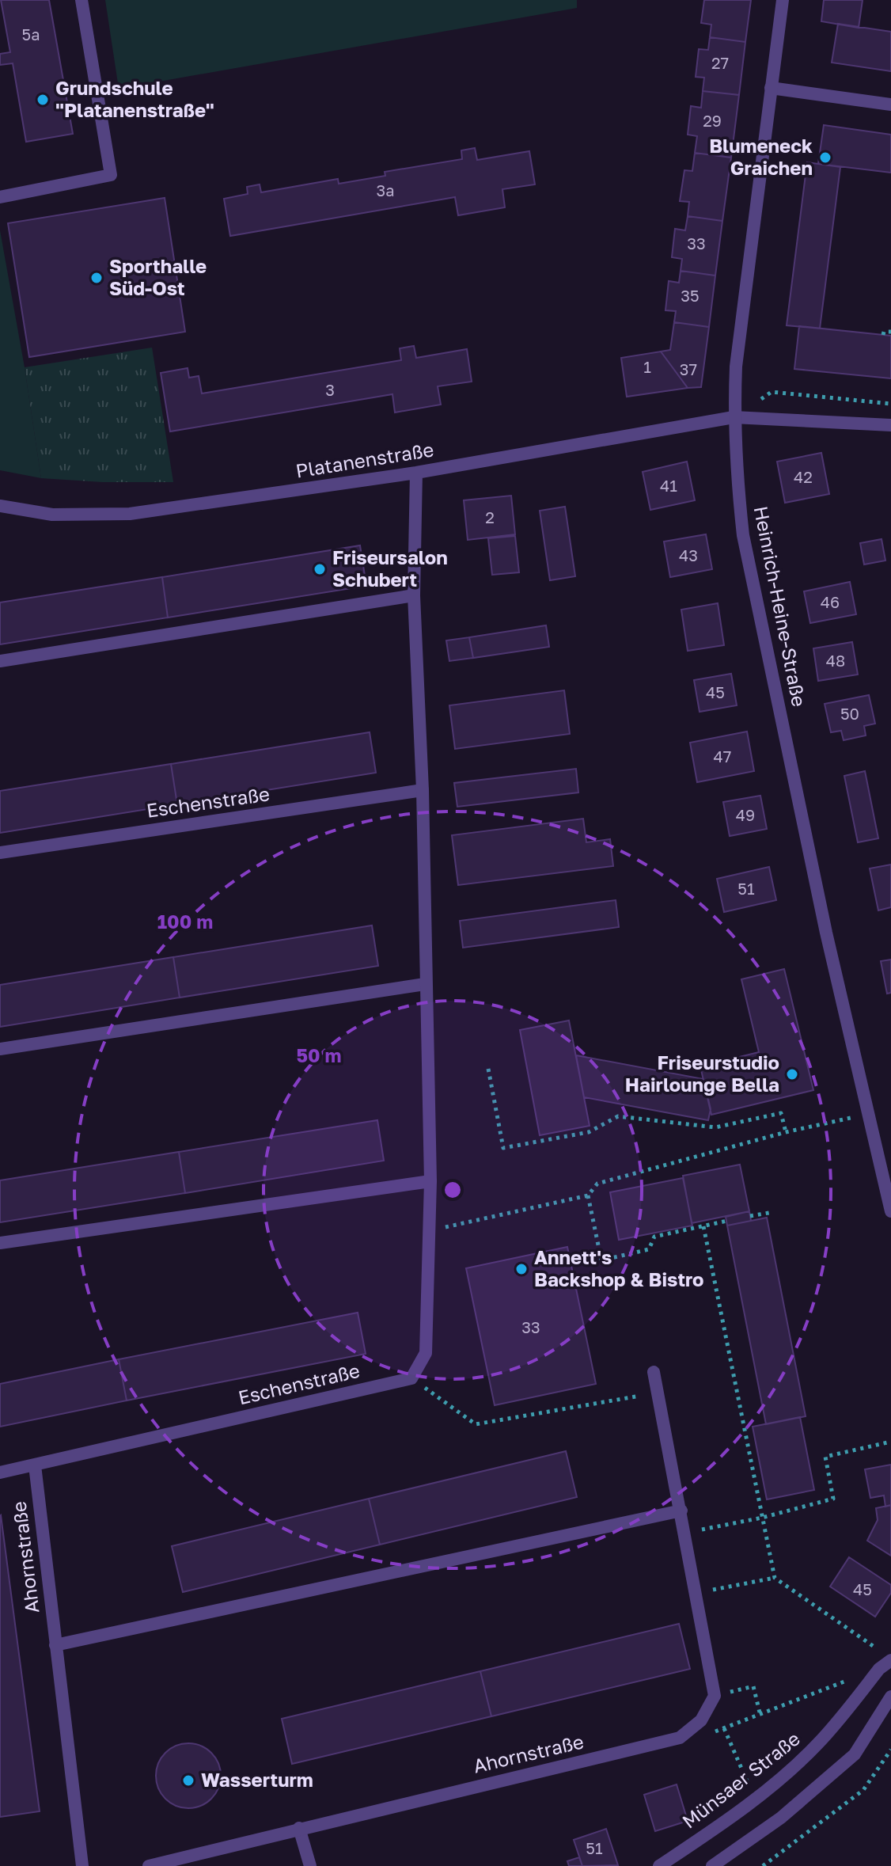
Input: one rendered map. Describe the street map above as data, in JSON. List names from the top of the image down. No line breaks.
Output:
{"streets":{"street":["Platanenstraße","Heinrich-Heine-Straße","Eschenstraße","Ahornstraße","Münsaer Straße"]},"crossings":[["Platanenstraße","Heinrich-Heine-Straße"],["Eschenstraße","Ahornstraße"]],"places":["Grundschule \"Platanenstraße\"","Blumeneck Graichen","Sporthalle Süd-Ost","Friseursalon Schubert","Friseurstudio Hairlounge Bella","Annett's Backshop & Bistro","Wasserturm"],"house_numbers":["5a","27","29","3a","33","35","1","37","3","42","41","2","43","46","48","45","50","47","49","51","33","45","51"],"rings":["100 m","50 m"]}
